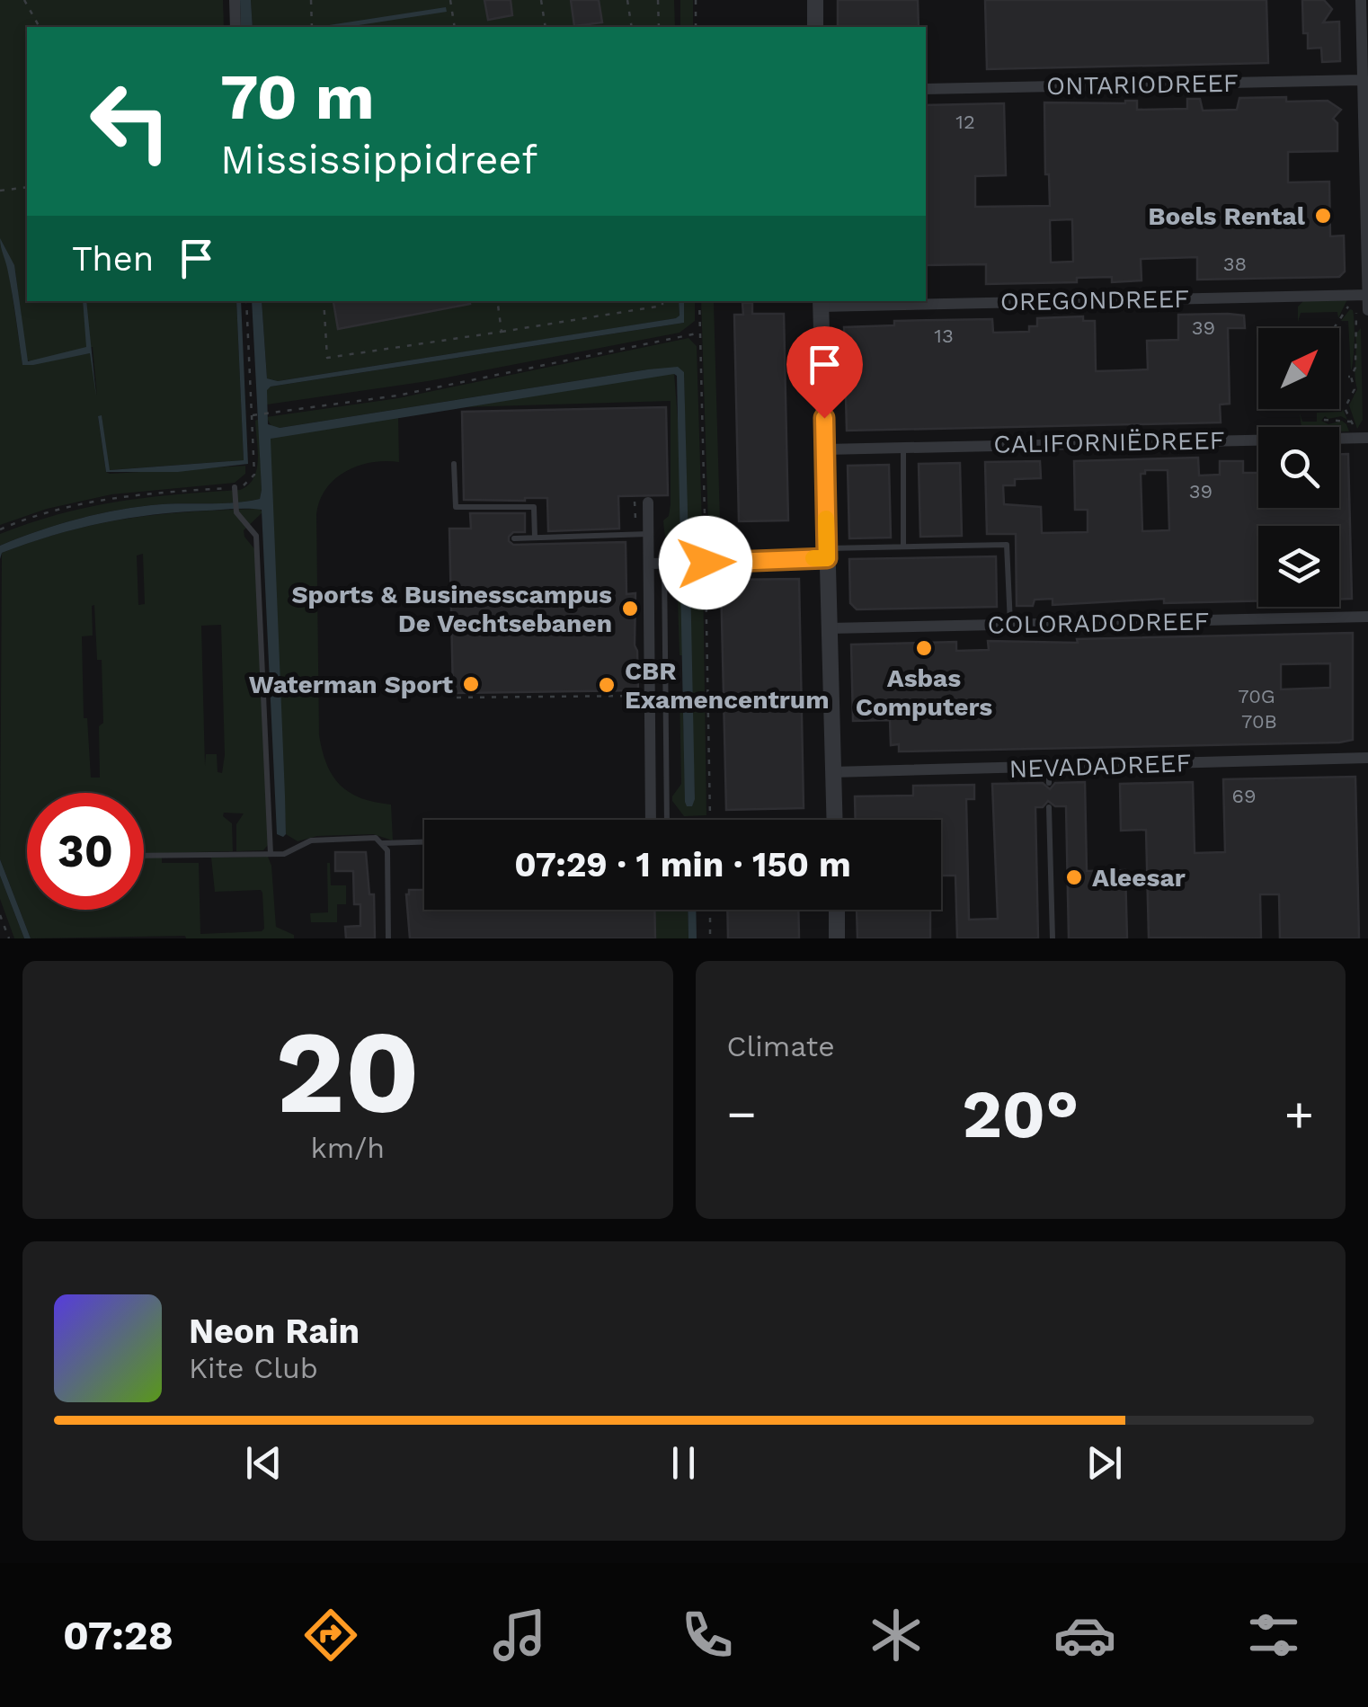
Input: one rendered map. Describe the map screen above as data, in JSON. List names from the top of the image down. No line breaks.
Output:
{"streets":{"street":["ONTARIODREEF","OREGONDREEF","CALIFORNIËDREEF","COLORADODREEF","NEVADADREEF"]},"places":["Boels Rental","Sports & Businesscampus De Vechtsebanen","Asbas Computers","Waterman Sport","CBR Examencentrum","Aleesar"],"house_numbers":["12","38","39","13","39","70G","70B","69"],"north":"top right","page":{"turn":["70 m","Mississippidreef"],"then":"Then","limit":"30","trip":"07:29 · 1 min · 150 m","tile":[["20","km/h"],"Climate"],"heat":["−","20°","+"],"song":["Neon Rain","Kite Club"],"tabs":"07:28"}}
